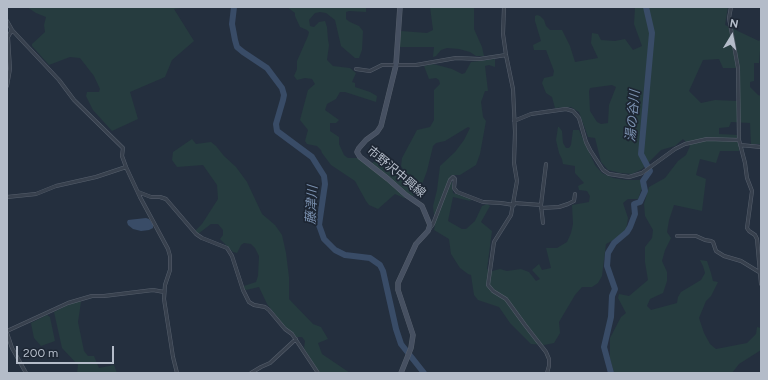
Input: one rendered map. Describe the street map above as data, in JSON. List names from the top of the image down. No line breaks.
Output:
{"streets":{"main road":["市野沢中興線"]},"water":["湯の谷川","藤津川"],"scale_bar":"200 m","north":"top"}
